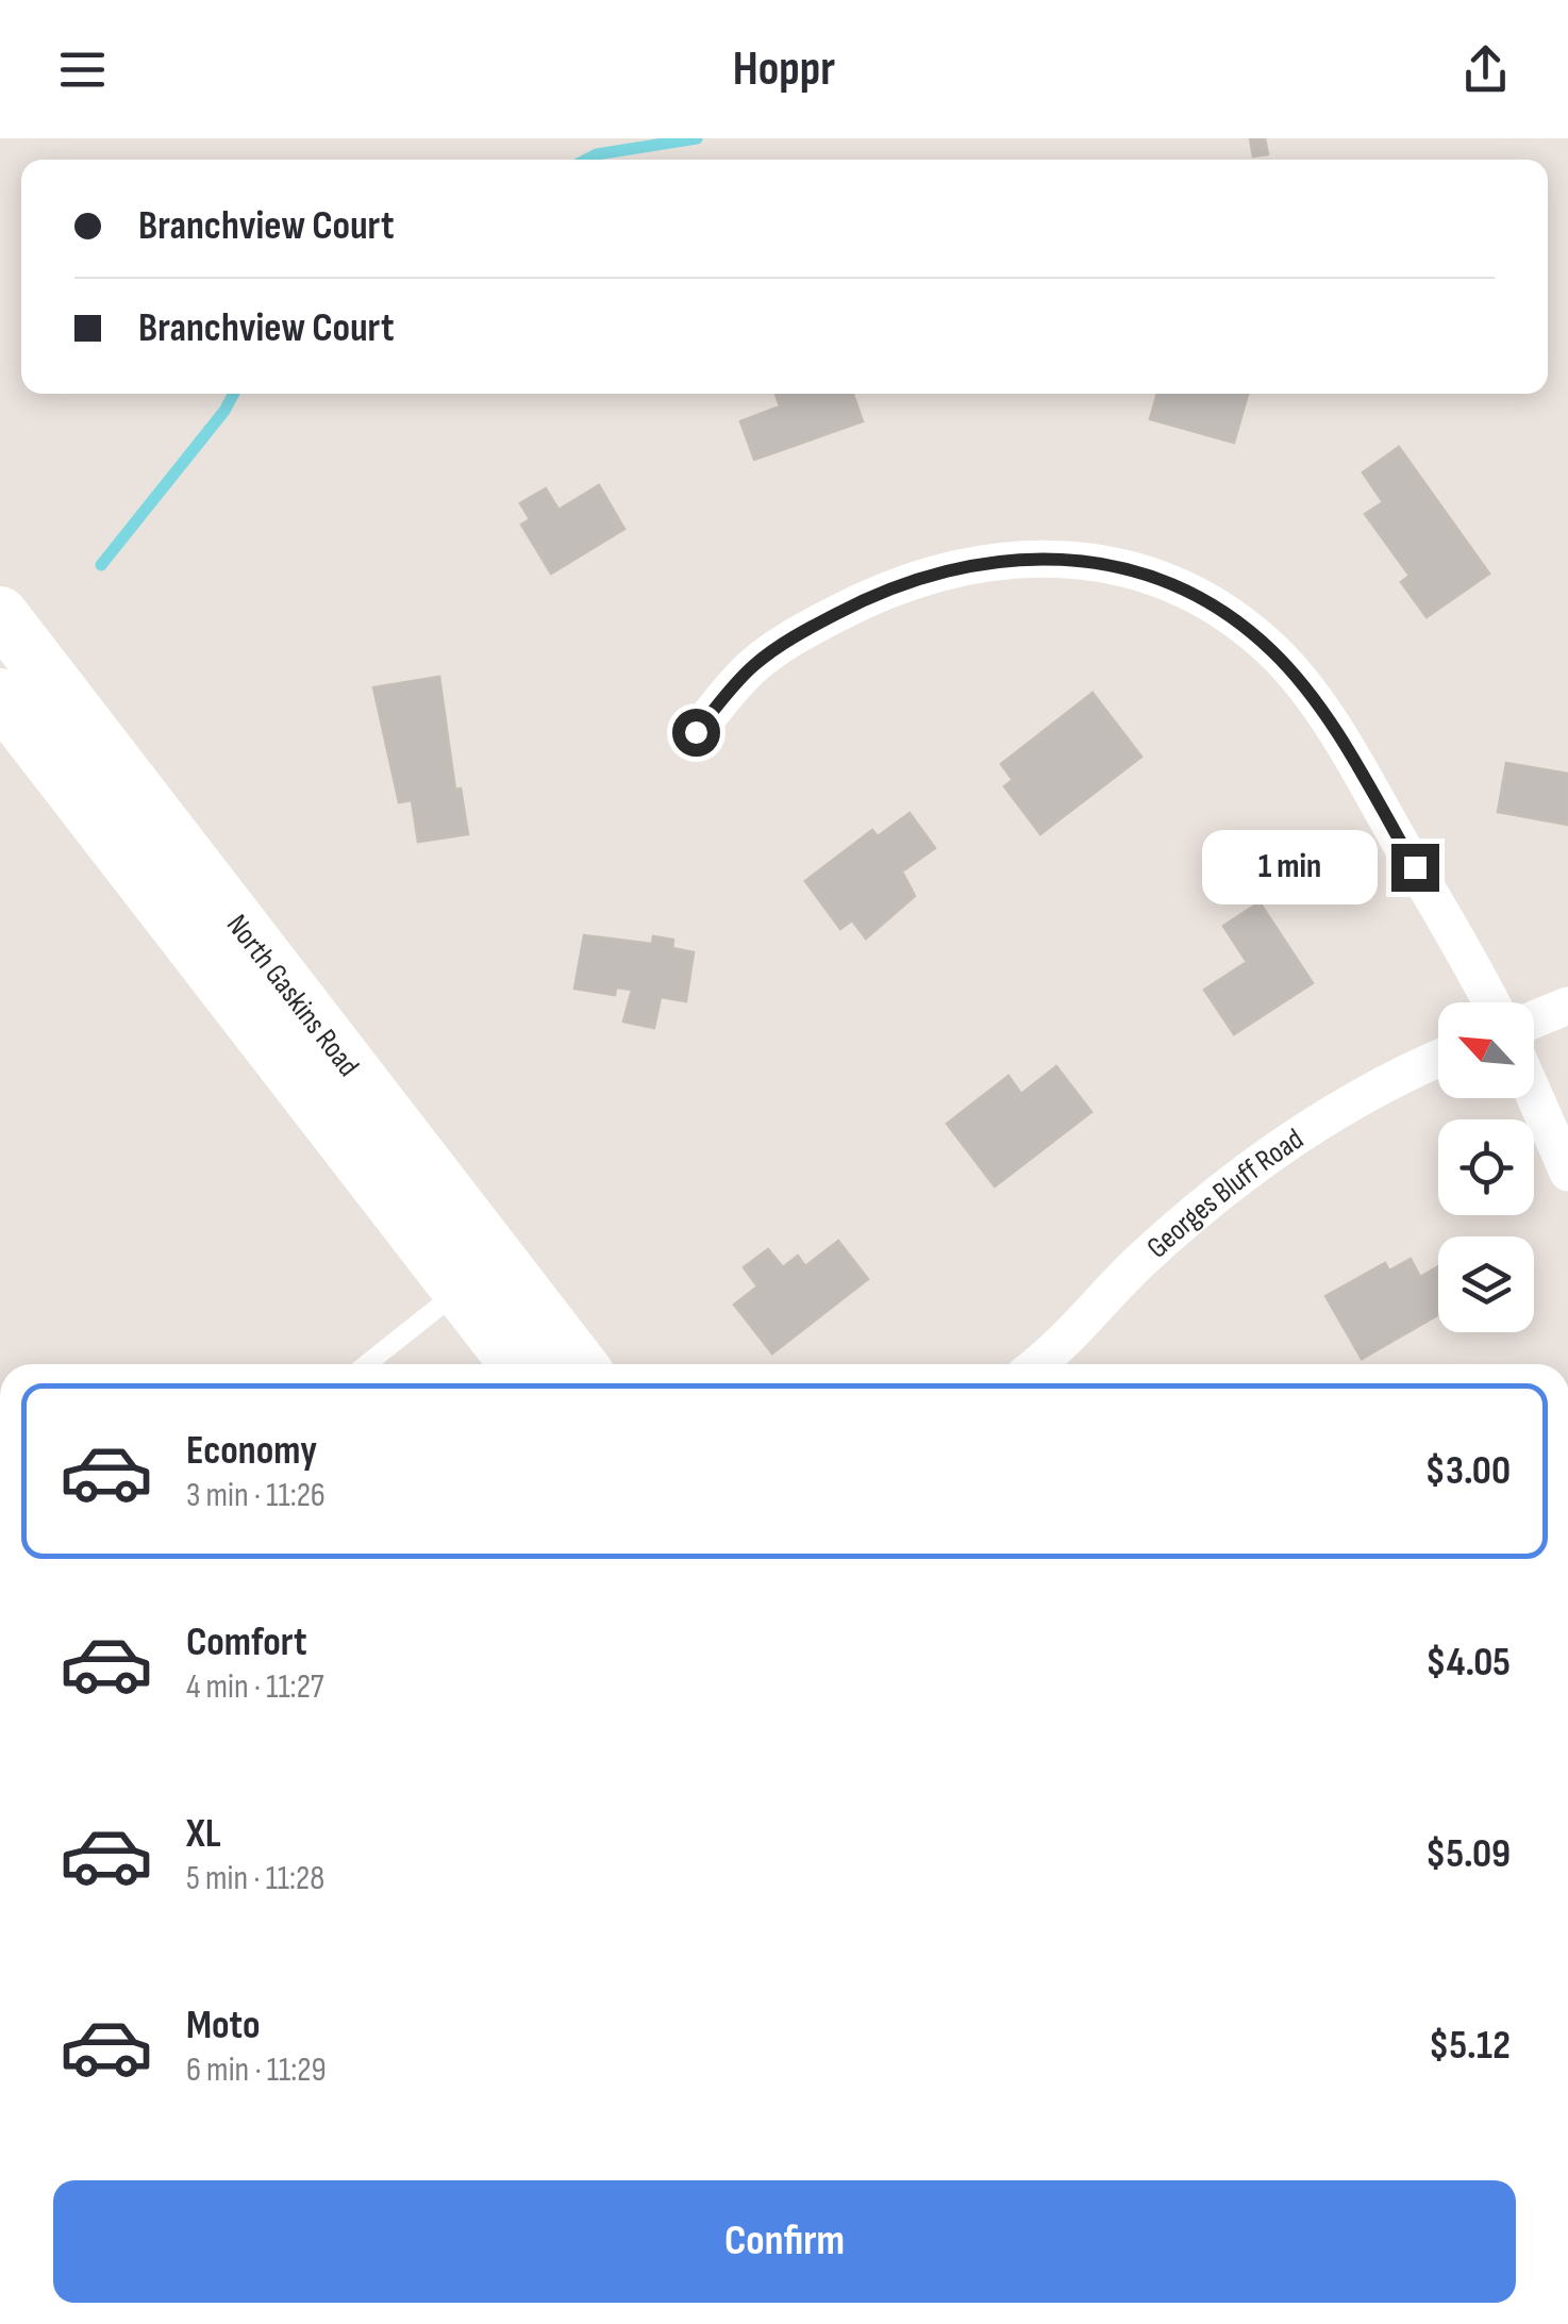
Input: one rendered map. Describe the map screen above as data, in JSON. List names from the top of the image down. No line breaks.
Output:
{"streets":{"main road":["North Gaskins Road"],"street":["Georges Bluff Road"]},"north":"top left","page":{"header":"Hoppr","banner":["Branchview Court","Branchview Court"],"bubble":"1 min","list":[{"name":"Economy","note":"3 min · 11:26","value":"$3.00"},{"name":"Comfort","note":"4 min · 11:27","value":"$4.05"},{"name":"XL","note":"5 min · 11:28","value":"$5.09"},{"name":"Moto","note":"6 min · 11:29","value":"$5.12"}],"buttons":"Confirm"}}
